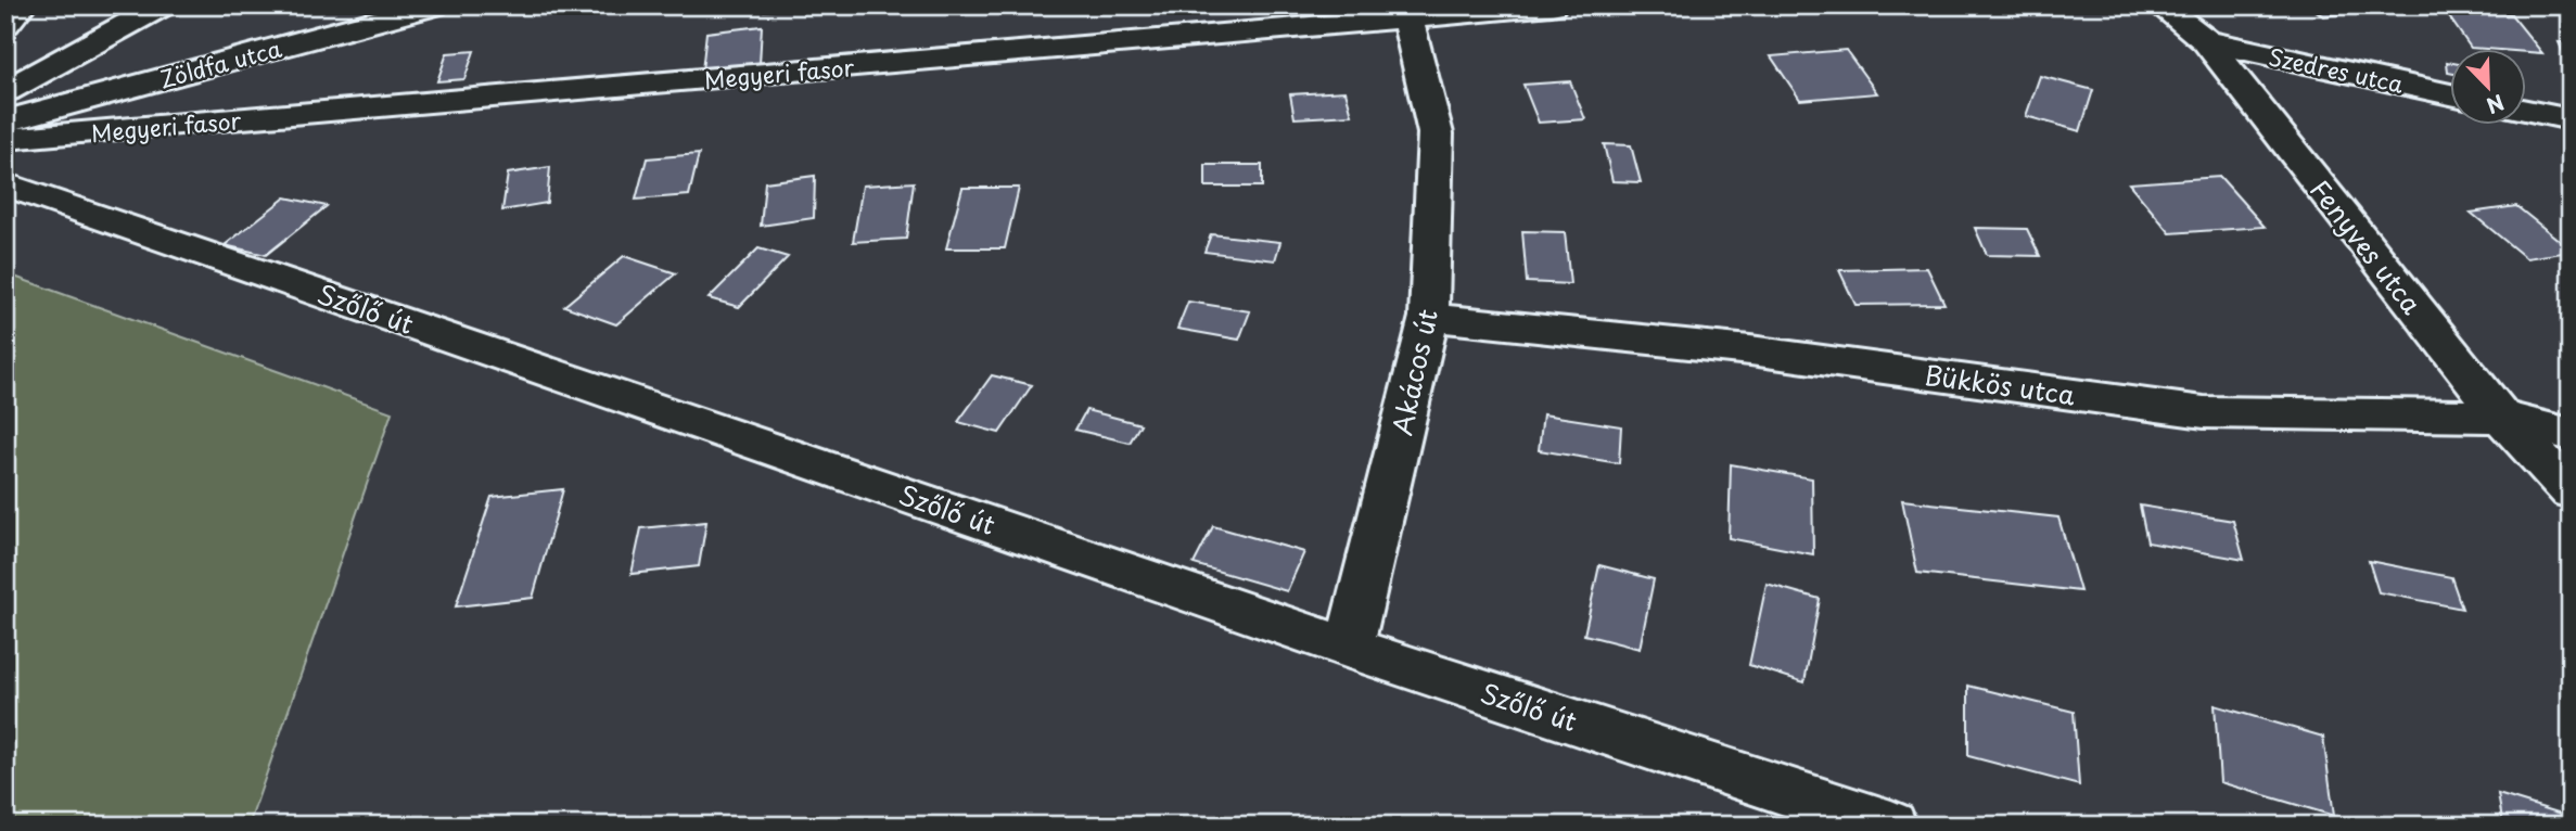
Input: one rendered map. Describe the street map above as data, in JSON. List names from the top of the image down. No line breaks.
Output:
{"streets":{"street":["Zöldfa utca","Szedres utca","Megyeri fasor","Fenyves utca","Szőlő út","Akácos út","Bükkös utca"]},"crossings":[["Szedres utca","Fenyves utca"],["Megyeri fasor","Akácos út"],["Fenyves utca","Bükkös utca"],["Szőlő út","Akácos út"],["Akácos út","Bükkös utca"]],"north":"bottom right"}
